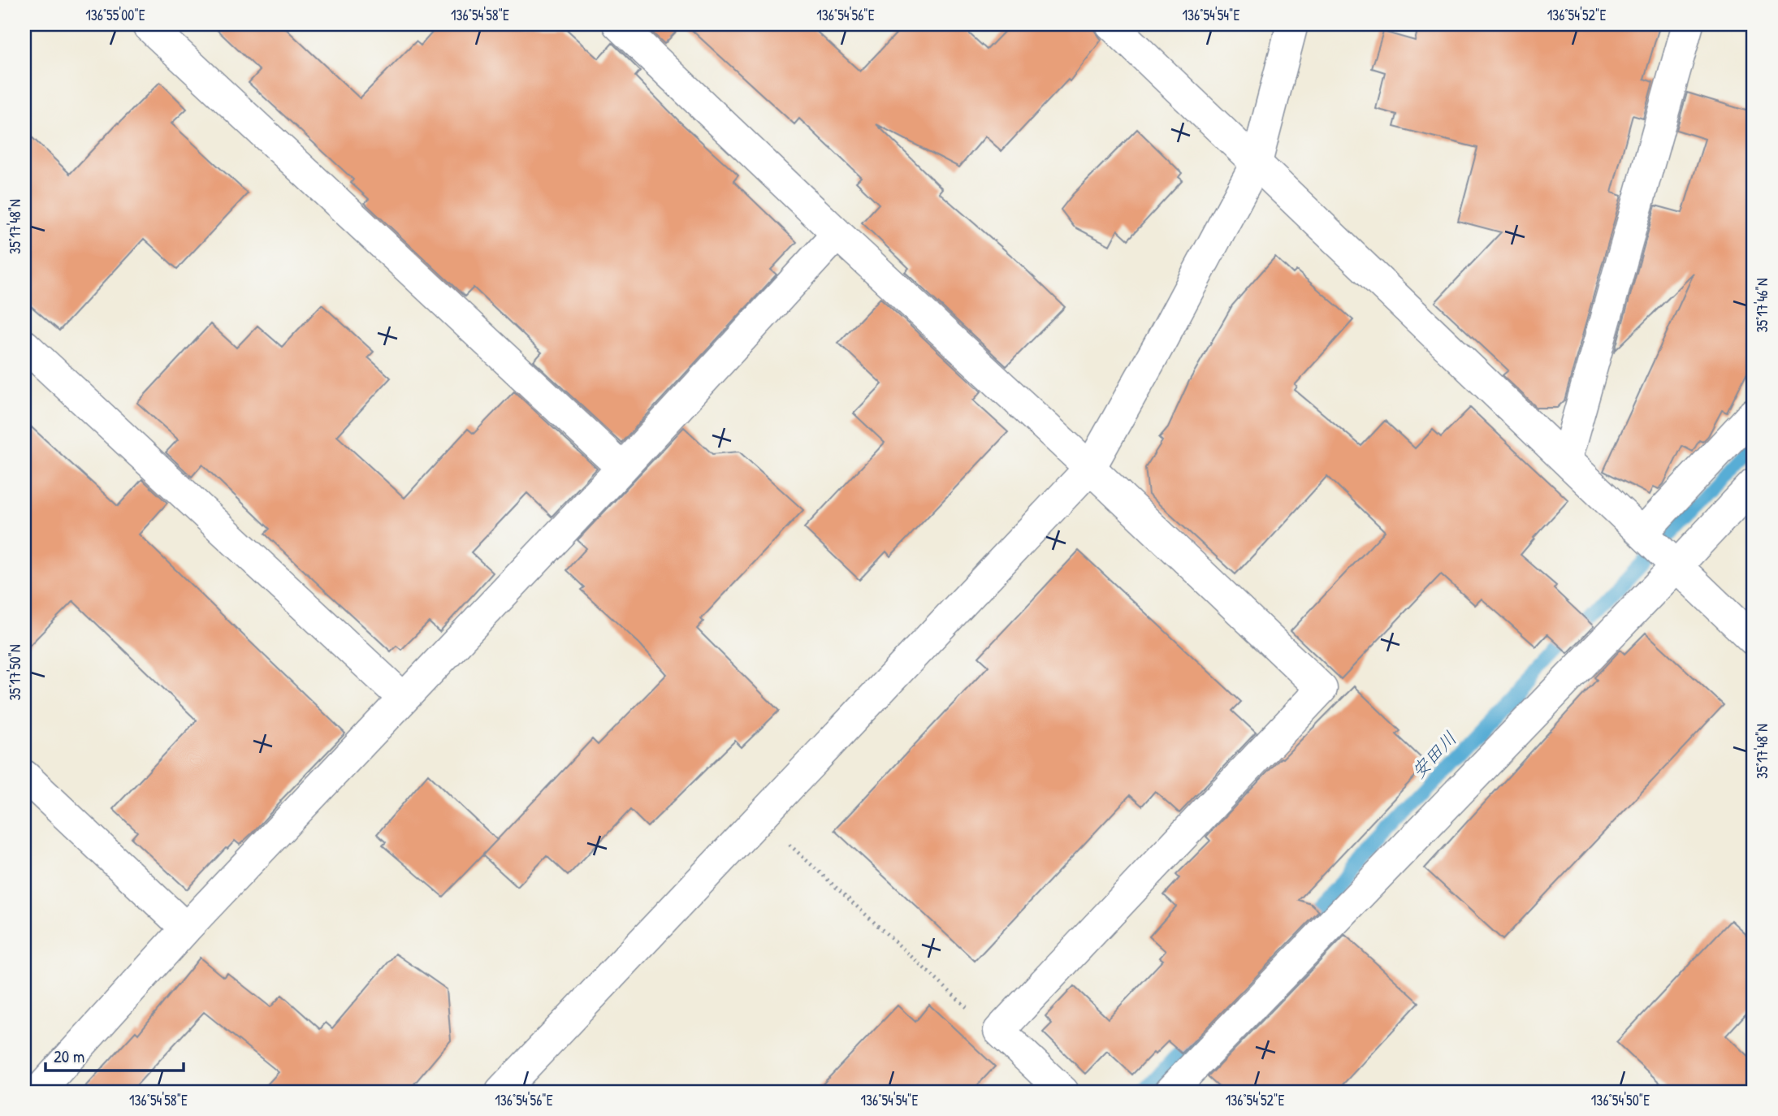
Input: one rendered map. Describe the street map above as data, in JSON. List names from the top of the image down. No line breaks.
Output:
{"water":["安田川"],"scale_bar":"20 m","coordinates":["136°55'00\"E","136°54'58\"E","136°54'56\"E","136°54'54\"E","136°54'52\"E","35°17'48\"N","35°17'46\"N","35°17'50\"N","136°54'50\"E"]}
